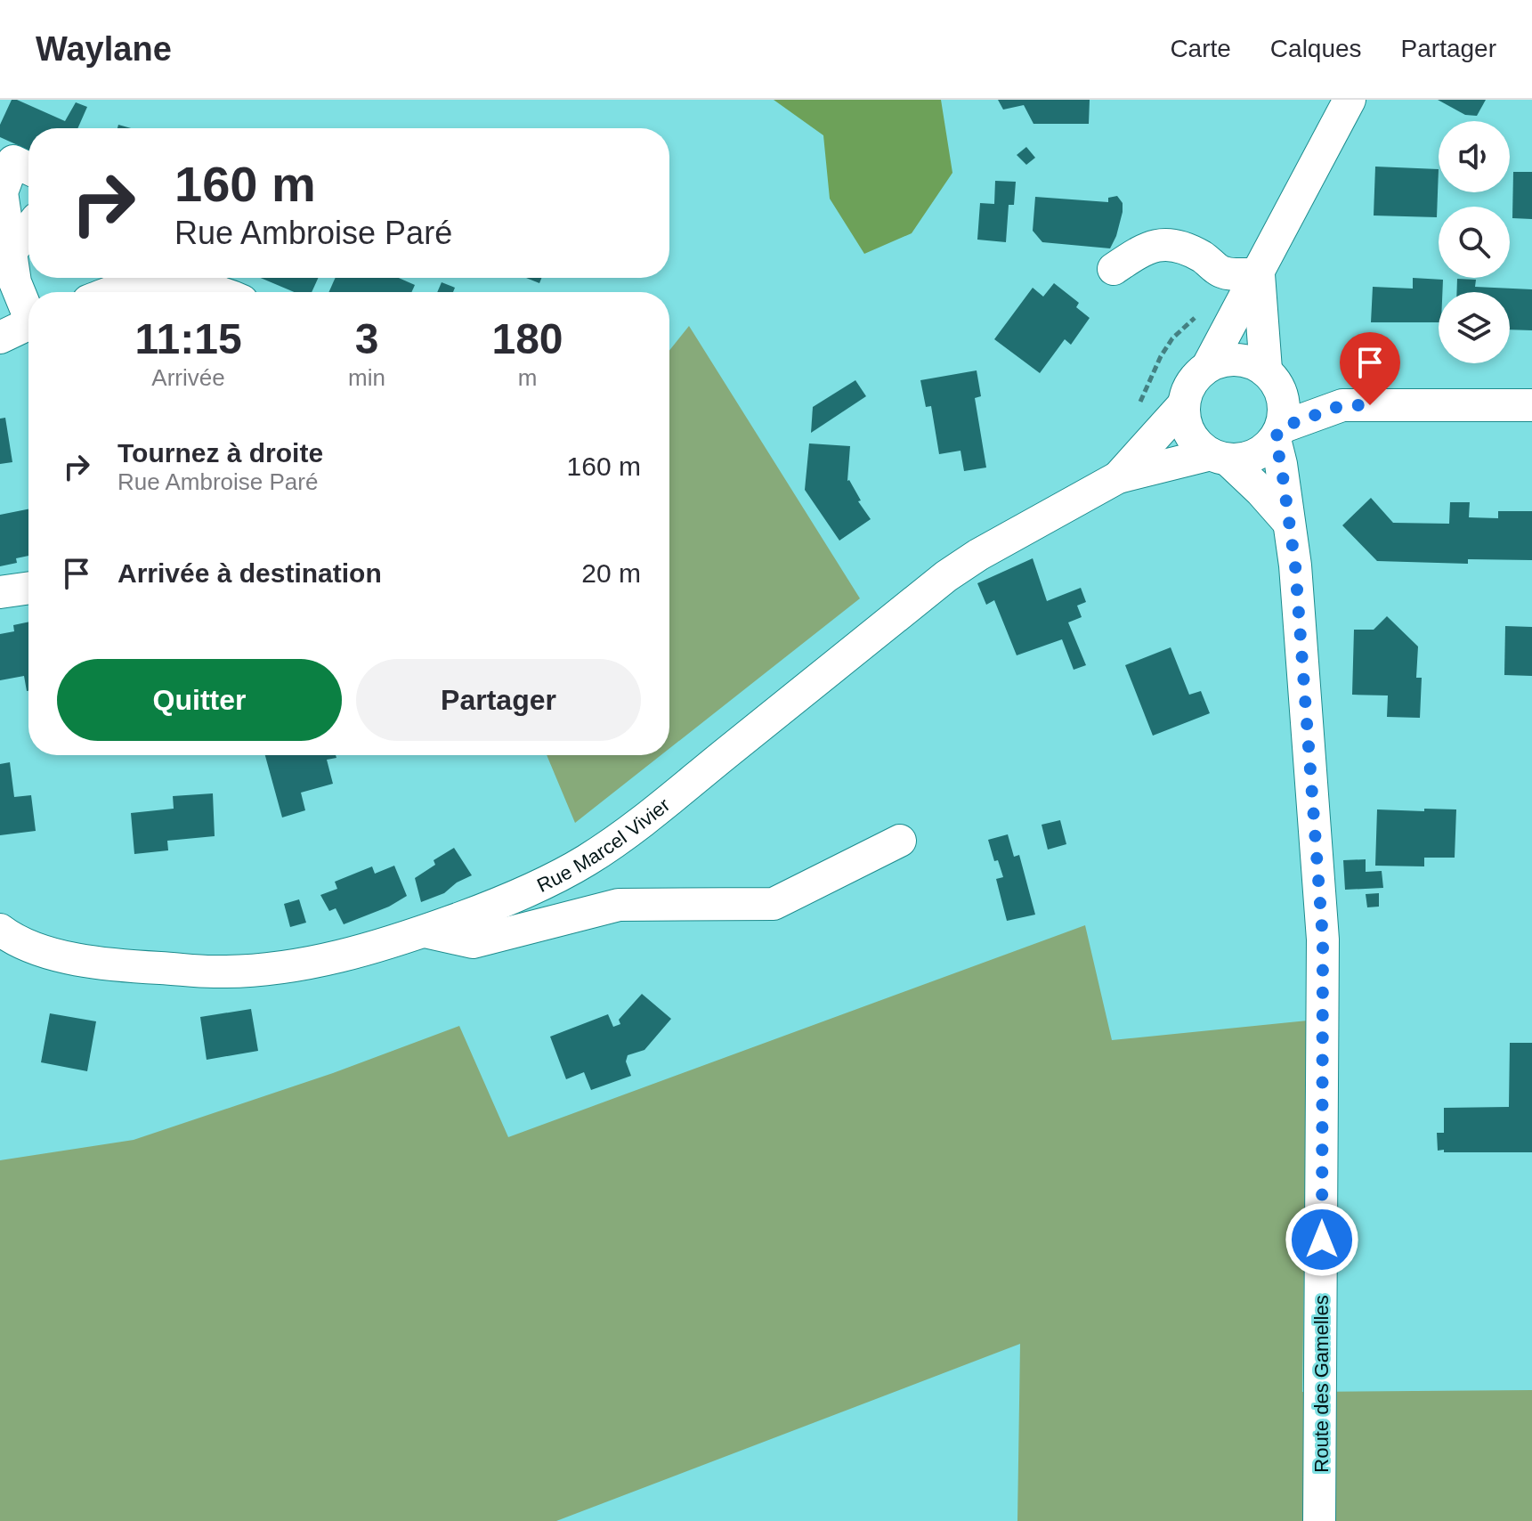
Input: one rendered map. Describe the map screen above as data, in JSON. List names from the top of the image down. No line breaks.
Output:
{"streets":{"street":["Rue Marcel Vivier","Route des Gamelles"]},"crossings":[["Rue Marcel Vivier","Route des Gamelles"]],"page":{"header":"Waylane","nav":["Carte","Calques","Partager"],"turn":["160 m","Rue Ambroise Paré"],"eta":["11:15","Arrivée","3","min","180","m"],"list":[{"name":"Tournez à droite","note":"Rue Ambroise Paré","value":"160 m"},{"name":"Arrivée à destination","value":"20 m"}],"buttons":["Quitter","Partager"]}}
